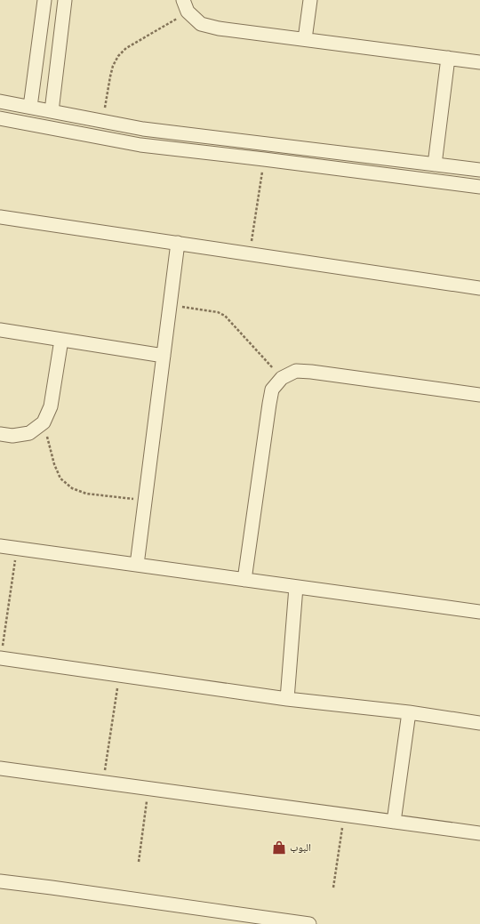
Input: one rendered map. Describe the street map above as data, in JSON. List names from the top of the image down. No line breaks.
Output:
{"places":{"shop":["البوب"]}}
